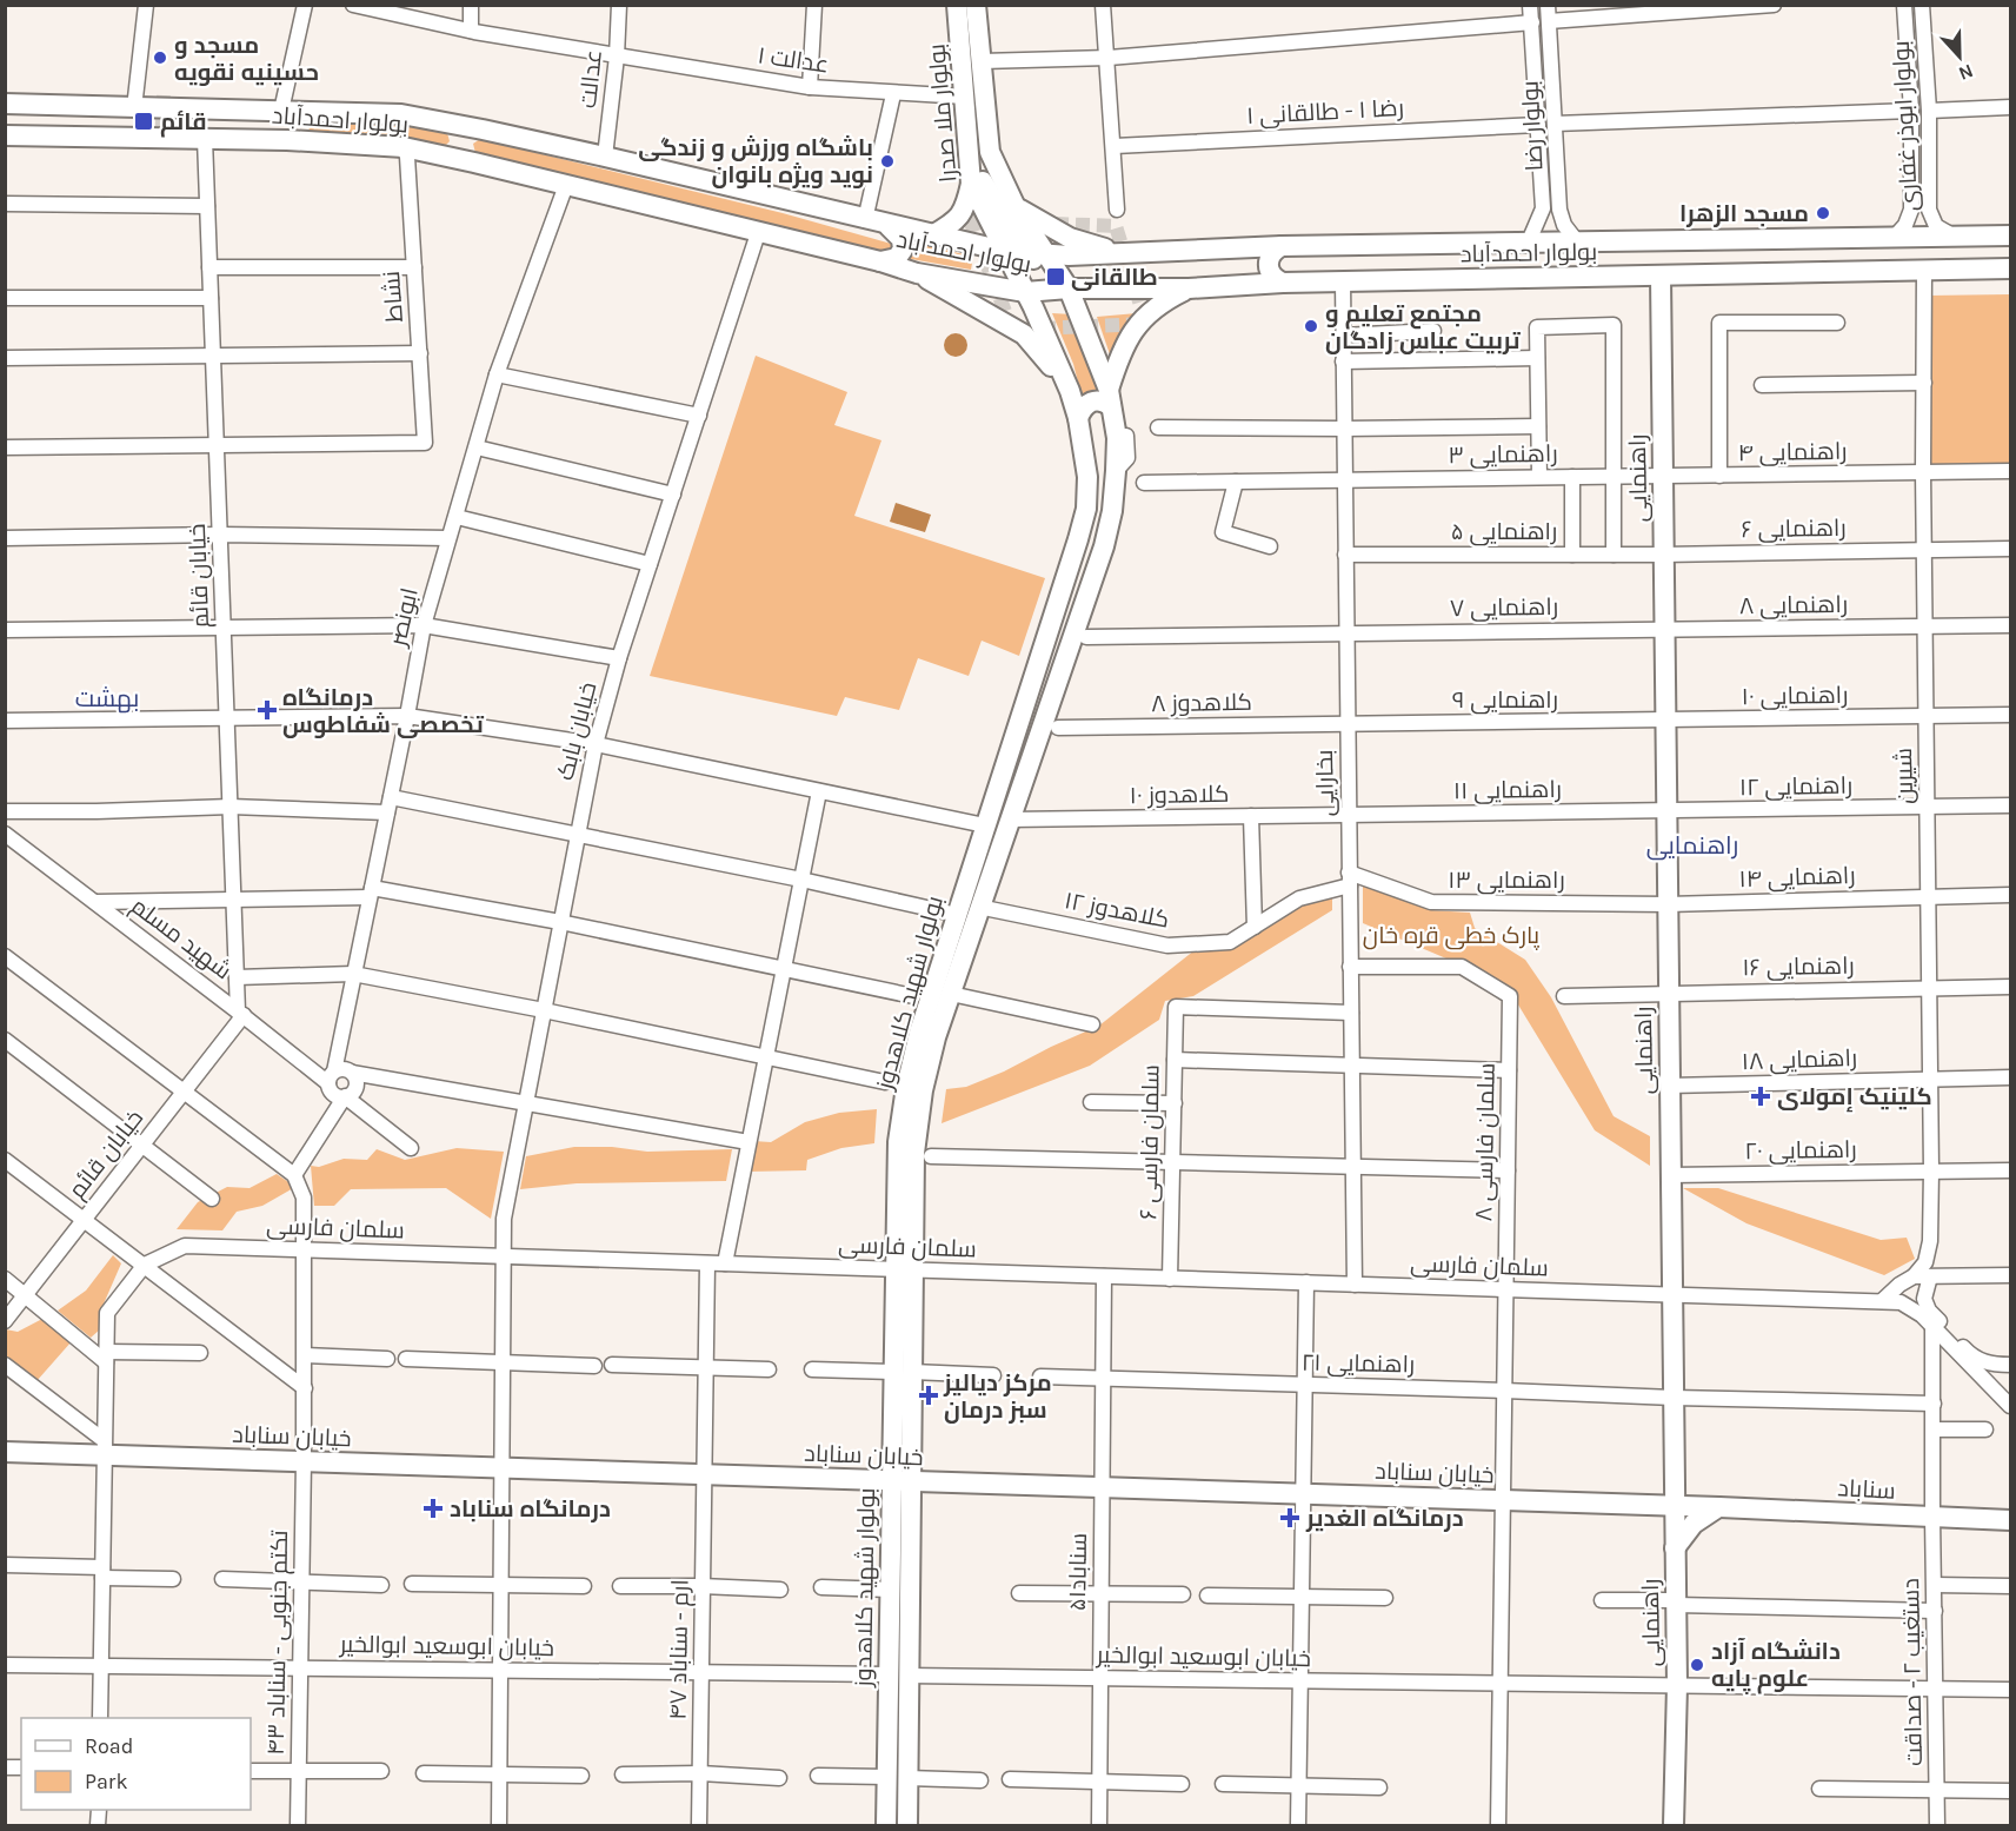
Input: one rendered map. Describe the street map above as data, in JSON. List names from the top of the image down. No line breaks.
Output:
{"streets":{"main road":["بولوار ملا صدرا","بولوار احمدآباد","راهنمایی","بولوار شهید کلاهدوز","خیابان سناباد","سناباد"],"street":["عدالت ۱","عدالت","رضا ۱ - طالقانی ۱","بولوار رضا","بولوار ابوذر غفاری","نشاط","راهنمایی ۴","راهنمایی ۳","راهنمایی ۶","راهنمایی ۵","خیابان قائم","راهنمایی ۸","راهنمایی ۷","ابونصر","راهنمایی ۱۰","راهنمایی ۹","کلاهدوز ۸","خیابان بابک","شیرین","بخارایی","راهنمایی ۱۲","راهنمایی ۱۱","کلاهدوز ۱۰","راهنمایی ۱۴","راهنمایی ۱۳","کلاهدوز ۱۲","شهید مسلم","راهنمایی ۱۶","راهنمایی ۱۸","سلمان فارسی ۶","سلمان فارسی ۸","راهنمایی ۲۰","سلمان فارسی","راهنمایی ۲۱","سناباد۵۱","تکتم جنوبی - سناباد ۴۳","خیابان ابوسعید ابوالخیر","ارم - سناباد ۴۷","دستغیب ۲ - صداقت"]},"crossings":[["عدالت ۱","عدالت"],["عدالت ۱","بولوار ملا صدرا"],["عدالت","بولوار احمدآباد"],["رضا ۱ - طالقانی ۱","بولوار رضا"],["بولوار ملا صدرا","بولوار احمدآباد"],["بولوار ملا صدرا","بولوار شهید کلاهدوز"],["بولوار احمدآباد","بولوار رضا"],["بولوار احمدآباد","بولوار ابوذر غفاری"],["بولوار احمدآباد","نشاط"],["بولوار احمدآباد","راهنمایی"],["بولوار احمدآباد","خیابان قائم"],["بولوار احمدآباد","ابونصر"],["بولوار احمدآباد","خیابان بابک"],["بولوار احمدآباد","شیرین"],["بولوار احمدآباد","بخارایی"],["بولوار احمدآباد","بولوار شهید کلاهدوز"],["نشاط","خیابان قائم"],["راهنمایی ۴","راهنمایی ۳"],["راهنمایی ۴","راهنمایی"],["راهنمایی ۴","شیرین"],["راهنمایی ۳","راهنمایی"],["راهنمایی ۳","بخارایی"],["راهنمایی","راهنمایی ۶"],["راهنمایی","راهنمایی ۵"],["راهنمایی","راهنمایی ۸"],["راهنمایی","راهنمایی ۷"],["راهنمایی","راهنمایی ۱۰"],["راهنمایی","راهنمایی ۹"],["راهنمایی","راهنمایی ۱۲"],["راهنمایی","راهنمایی ۱۱"],["راهنمایی","راهنمایی ۱۴"],["راهنمایی","راهنمایی ۱۳"],["راهنمایی","راهنمایی ۱۶"],["راهنمایی","راهنمایی ۱۸"],["راهنمایی","راهنمایی ۲۰"],["راهنمایی","سلمان فارسی"],["راهنمایی","راهنمایی ۲۱"],["راهنمایی","خیابان سناباد"],["راهنمایی","خیابان ابوسعید ابوالخیر"],["راهنمایی ۶","راهنمایی ۵"],["راهنمایی ۶","شیرین"],["راهنمایی ۵","بخارایی"],["خیابان قائم","شهید مسلم"],["راهنمایی ۸","راهنمایی ۷"],["راهنمایی ۸","شیرین"],["راهنمایی ۷","بخارایی"],["ابونصر","شهید مسلم"],["راهنمایی ۱۰","راهنمایی ۹"],["راهنمایی ۱۰","شیرین"],["راهنمایی ۹","کلاهدوز ۸"],["راهنمایی ۹","بخارایی"],["کلاهدوز ۸","بخارایی"],["خیابان بابک","سلمان فارسی"],["خیابان بابک","خیابان سناباد"],["خیابان بابک","خیابان ابوسعید ابوالخیر"],["شیرین","راهنمایی ۱۲"],["شیرین","راهنمایی ۱۴"],["شیرین","راهنمایی ۱۶"],["شیرین","راهنمایی ۱۸"],["شیرین","راهنمایی ۲۰"],["بخارایی","راهنمایی ۱۱"],["بخارایی","کلاهدوز ۱۰"],["بخارایی","راهنمایی ۱۳"],["بخارایی","کلاهدوز ۱۲"],["بخارایی","سلمان فارسی ۶"],["بخارایی","سلمان فارسی ۸"],["بخارایی","سلمان فارسی"],["راهنمایی ۱۲","راهنمایی ۱۱"],["راهنمایی ۱۱","کلاهدوز ۱۰"],["کلاهدوز ۱۰","بولوار شهید کلاهدوز"],["راهنمایی ۱۴","راهنمایی ۱۳"],["راهنمایی ۱۳","کلاهدوز ۱۲"],["بولوار شهید کلاهدوز","سلمان فارسی"],["بولوار شهید کلاهدوز","خیابان سناباد"],["بولوار شهید کلاهدوز","خیابان ابوسعید ابوالخیر"],["سلمان فارسی ۶","سلمان فارسی"],["سلمان فارسی ۸","سلمان فارسی"],["سلمان فارسی ۸","راهنمایی ۲۱"],["سلمان فارسی ۸","خیابان سناباد"],["سلمان فارسی ۸","خیابان ابوسعید ابوالخیر"],["سلمان فارسی","سناباد۵۱"],["سلمان فارسی","تکتم جنوبی - سناباد ۴۳"],["سلمان فارسی","ارم - سناباد ۴۷"],["راهنمایی ۲۱","سناباد۵۱"],["خیابان سناباد","سناباد"],["خیابان سناباد","سناباد۵۱"],["خیابان سناباد","تکتم جنوبی - سناباد ۴۳"],["خیابان سناباد","ارم - سناباد ۴۷"],["سناباد","دستغیب ۲ - صداقت"],["سناباد۵۱","خیابان ابوسعید ابوالخیر"],["تکتم جنوبی - سناباد ۴۳","خیابان ابوسعید ابوالخیر"],["خیابان ابوسعید ابوالخیر","ارم - سناباد ۴۷"],["خیابان ابوسعید ابوالخیر","دستغیب ۲ - صداقت"]],"districts":["بهشت","راهنمایی"],"parks":["پارک خطی قره خان"],"places":{"other":["مسجد و حسینیه نقویه","باشگاه ورزش و زندگی نوید ویژه بانوان","مسجد الزهرا","مجتمع تعلیم و تربیت عباس زادگان","دانشگاه آزاد علوم پایه"],"transit":["قائم","طالقانی"],"health":["درمانگاه تخصصی شفاطوس","کلینیک إمولای","مرکز دیالیز سبز درمان","درمانگاه سناباد","درمانگاه الغدیر"]},"legend":["Road","Park"],"north":"bottom"}
